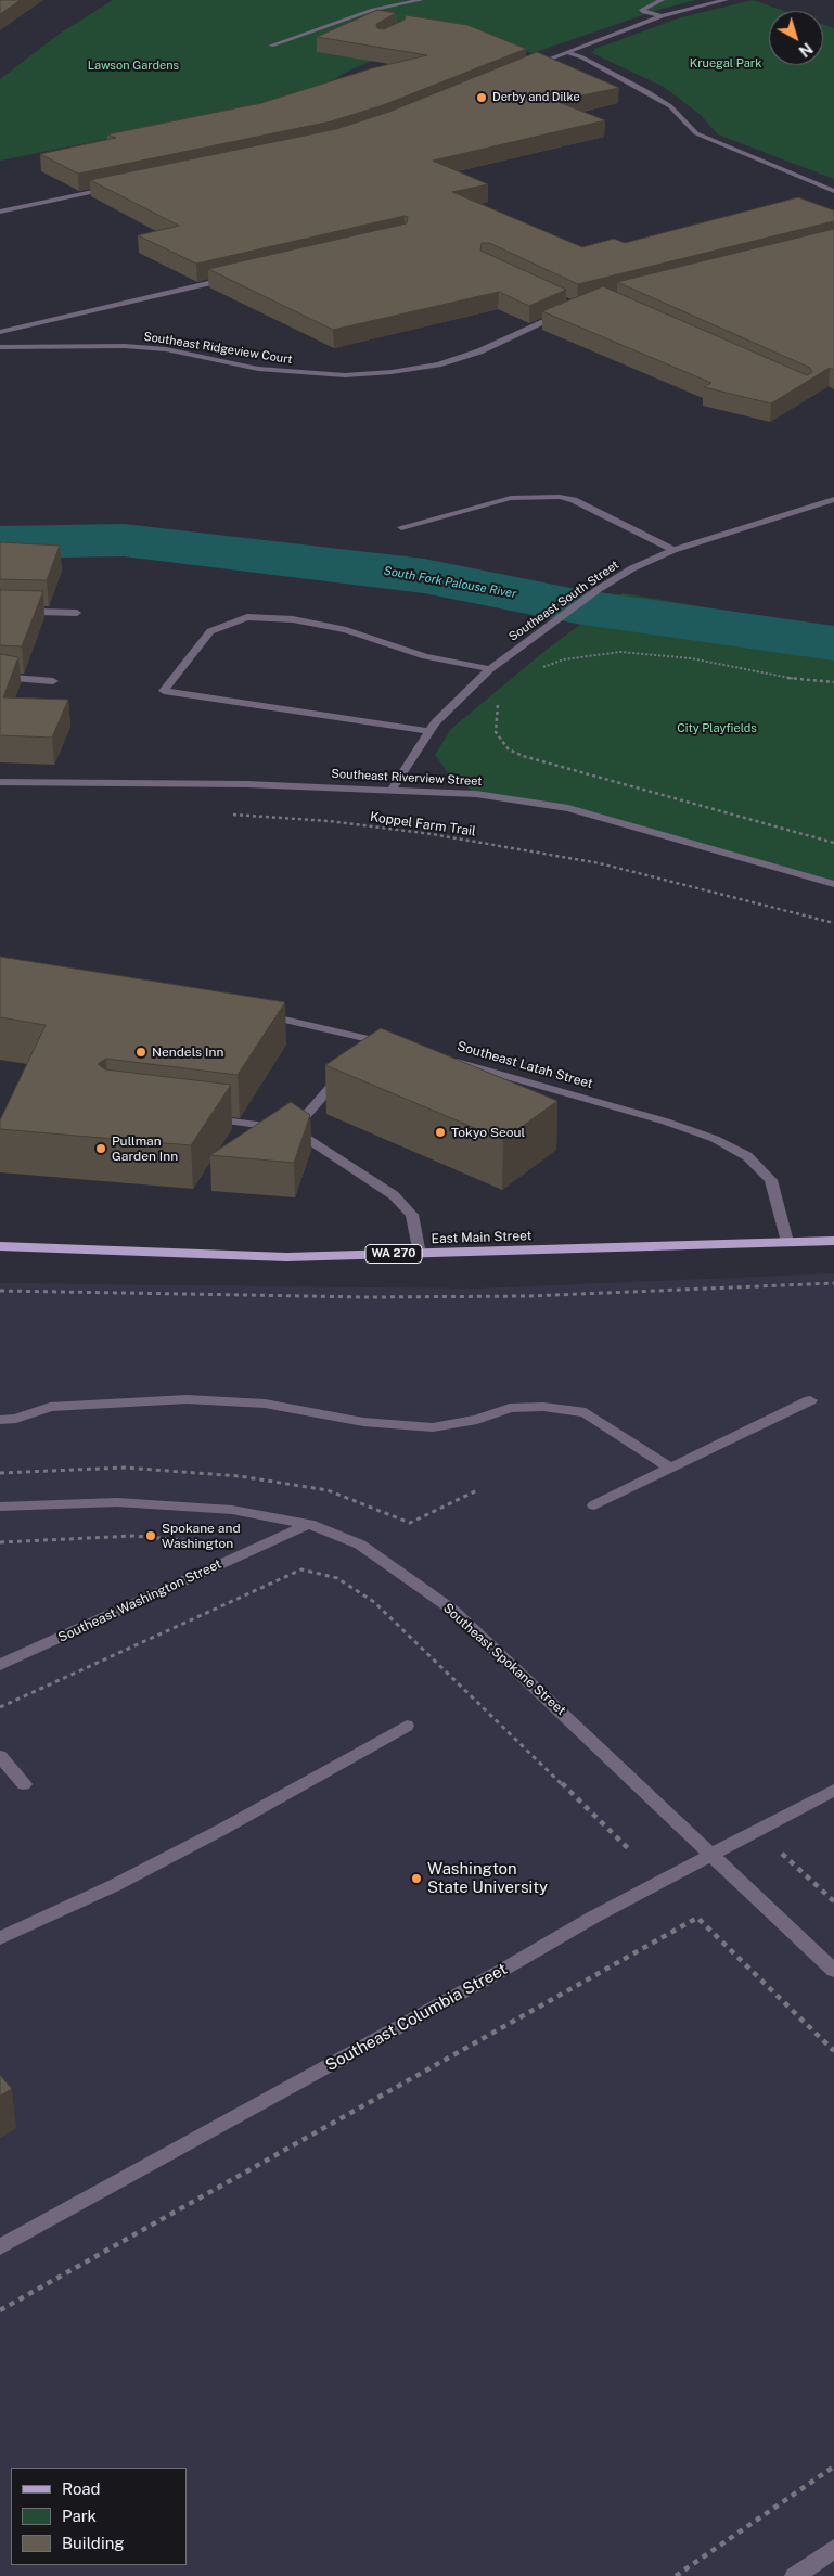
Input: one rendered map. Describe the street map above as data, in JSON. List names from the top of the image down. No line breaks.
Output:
{"streets":{"main road":["East Main Street","WA 270"],"street":["Southeast Ridgeview Court","Southeast South Street","Southeast Riverview Street","Southeast Latah Street","Southeast Washington Street","Southeast Spokane Street","Southeast Columbia Street"],"path":["Koppel Farm Trail"]},"crossings":[["Southeast South Street","Southeast Riverview Street"],["Southeast Latah Street","East Main Street"],["Southeast Washington Street","Southeast Spokane Street"],["Southeast Spokane Street","Southeast Columbia Street"]],"water":["South Fork Palouse River"],"parks":["Kruegal Park","Lawson Gardens","City Playfields"],"places":["Derby and Dilke","Nendels Inn","Tokyo Seoul","Pullman Garden Inn","Spokane and Washington","Washington State University"],"legend":["Road","Park","Building"],"north":"bottom right"}
